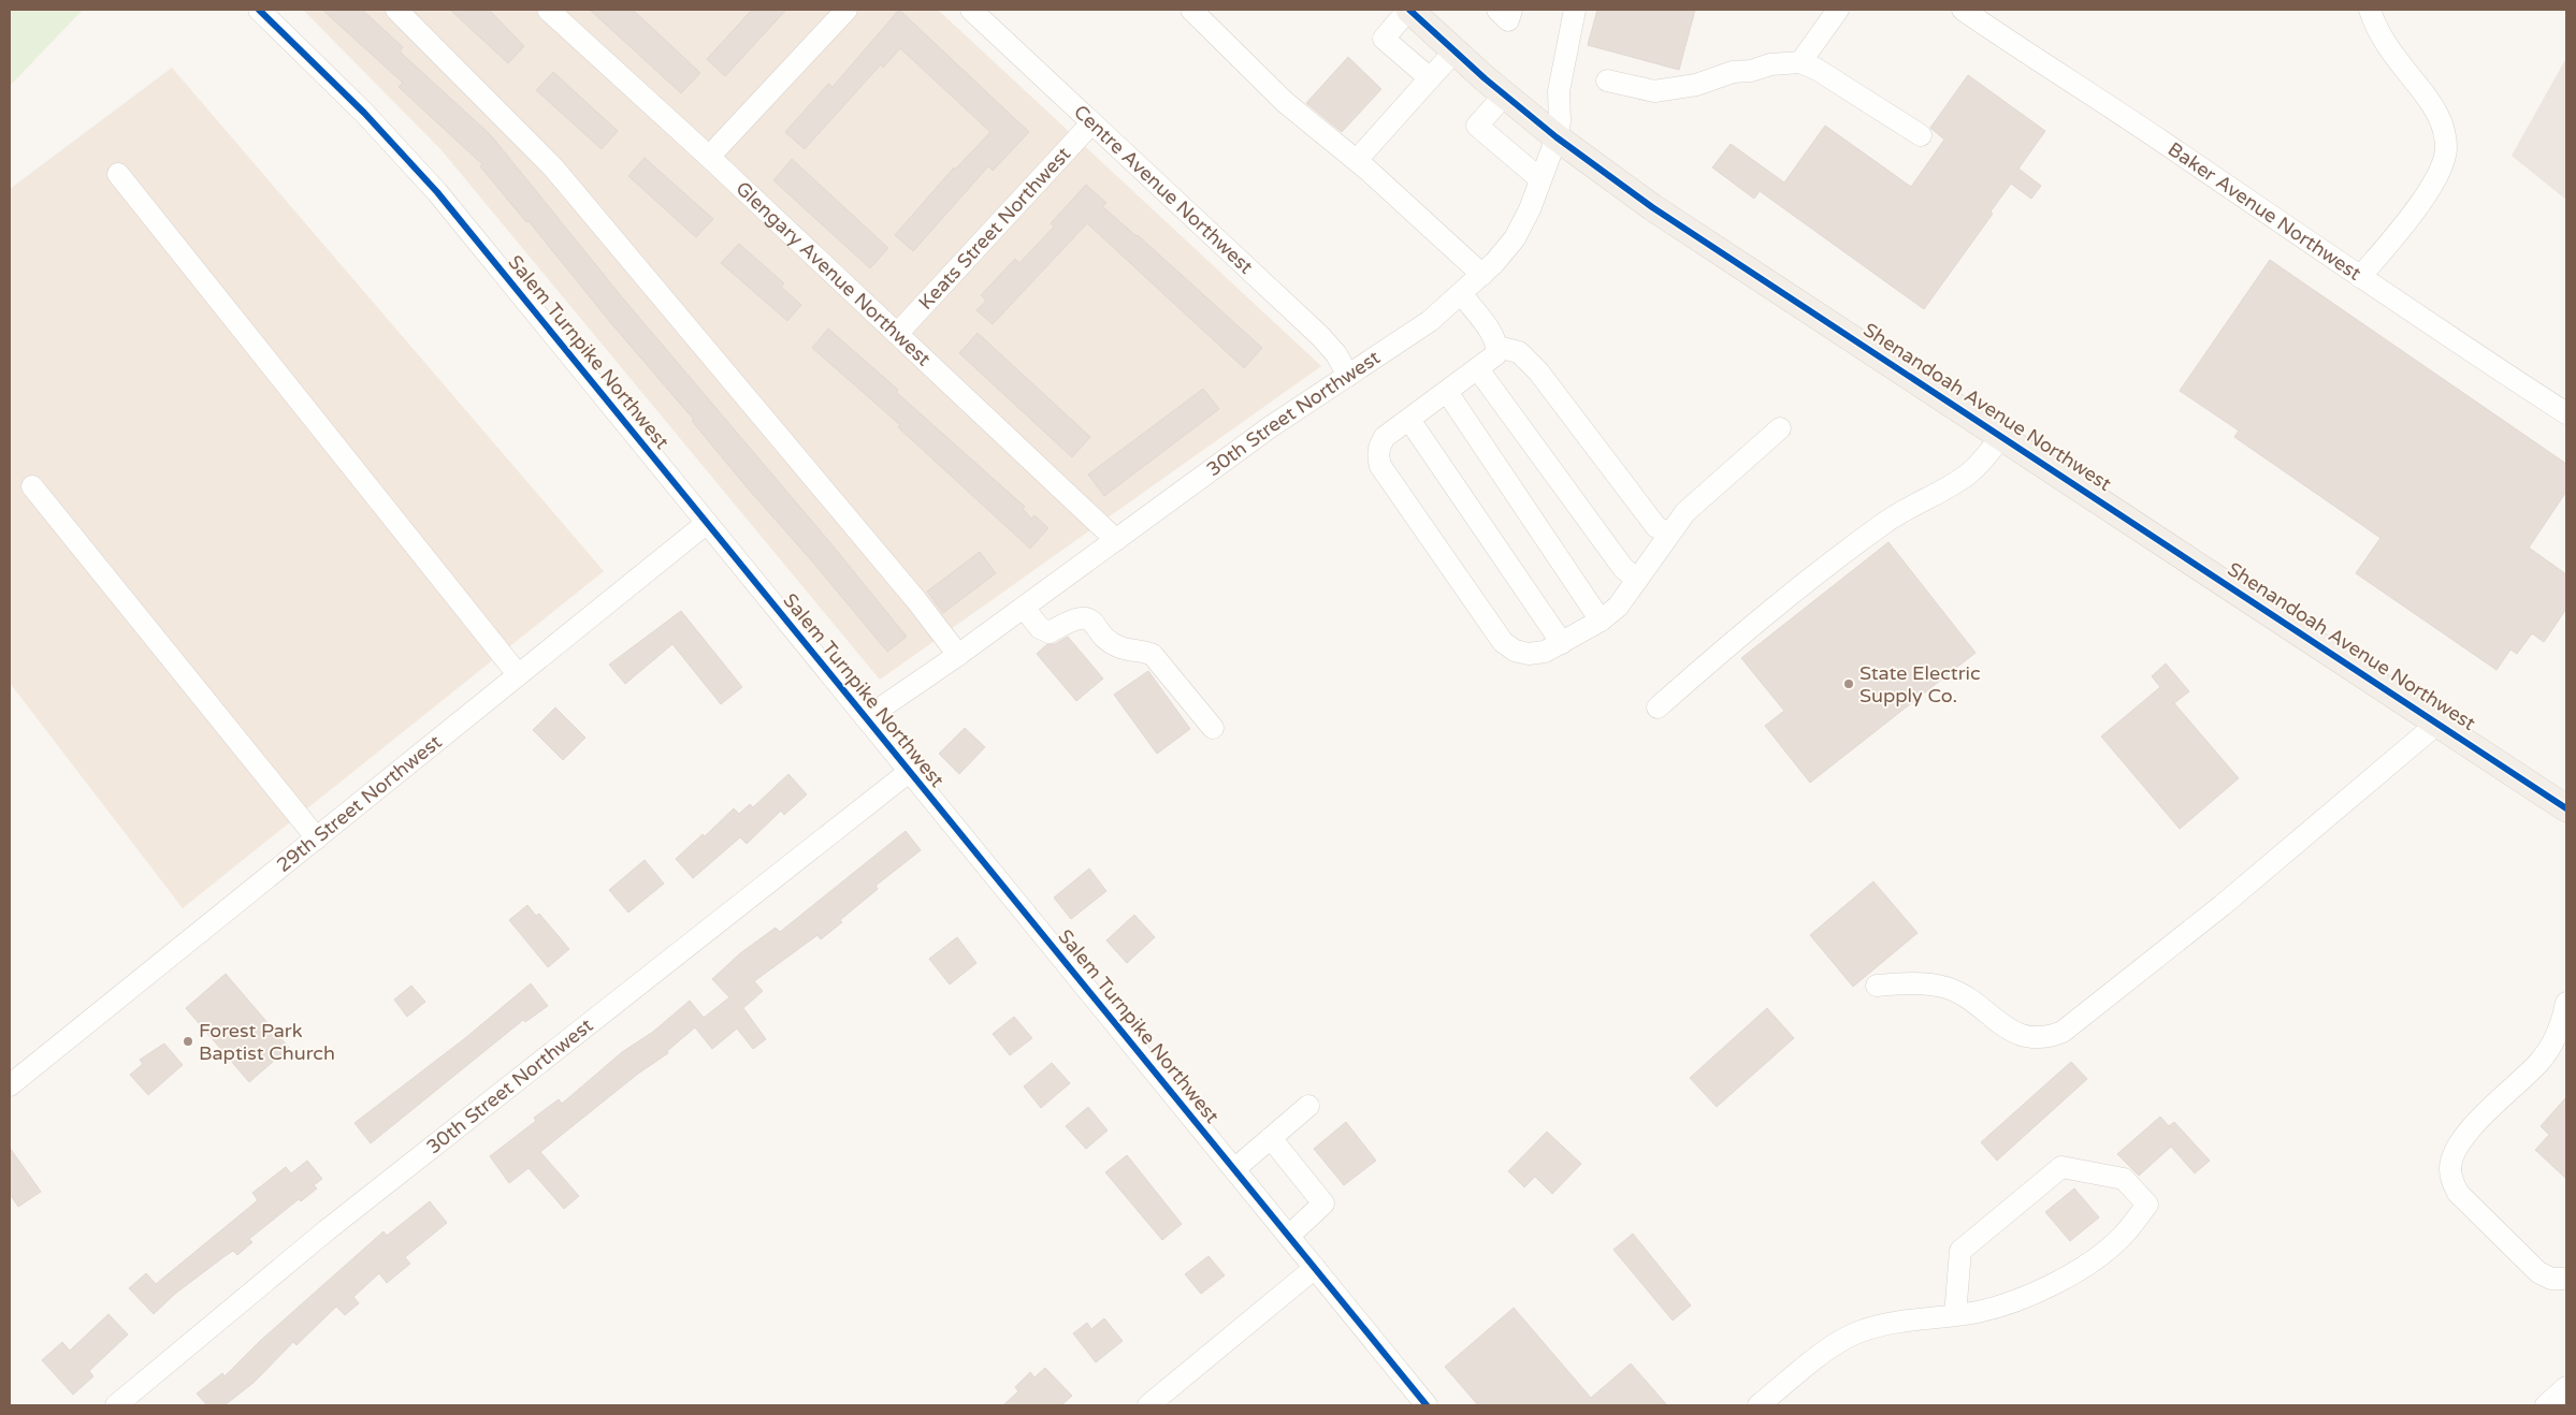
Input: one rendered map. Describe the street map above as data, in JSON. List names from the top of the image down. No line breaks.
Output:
{"streets":{"main road":["Shenandoah Avenue Northwest"],"street":["Centre Avenue Northwest","Baker Avenue Northwest","Keats Street Northwest","Glengary Avenue Northwest","Salem Turnpike Northwest","30th Street Northwest","29th Street Northwest"]},"crossings":[["Centre Avenue Northwest","Keats Street Northwest"],["Centre Avenue Northwest","30th Street Northwest"],["Keats Street Northwest","Glengary Avenue Northwest"],["Glengary Avenue Northwest","30th Street Northwest"],["Salem Turnpike Northwest","30th Street Northwest"],["Salem Turnpike Northwest","29th Street Northwest"],["Shenandoah Avenue Northwest","30th Street Northwest"]],"places":["State Electric Supply Co.","Forest Park Baptist Church"]}
